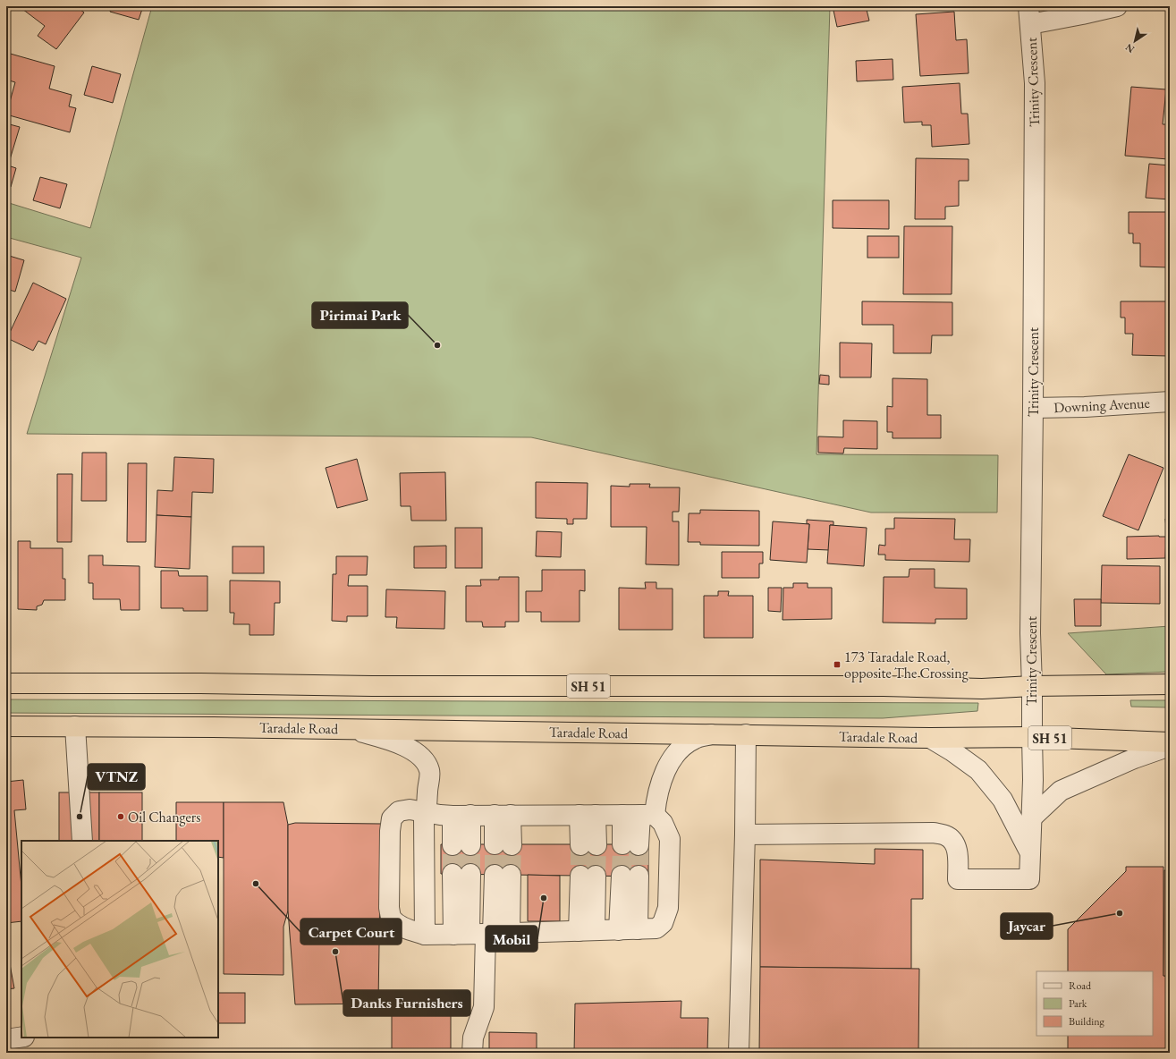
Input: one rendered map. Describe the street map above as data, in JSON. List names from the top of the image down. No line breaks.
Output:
{"streets":{"highway":["SH 51","Taradale Road"],"street":["Trinity Crescent","Downing Avenue"]},"crossings":[["Trinity Crescent","Downing Avenue"],["Trinity Crescent","SH 51"],["Trinity Crescent","Taradale Road"]],"places":{"other":["Pirimai Park","VTNZ","Oil Changers","Carpet Court","Mobil","Jaycar","Danks Furnishers"],"transit":["173 Taradale Road, opposite The Crossing"]},"legend":["Road","Park","Building"],"north":"bottom left"}
